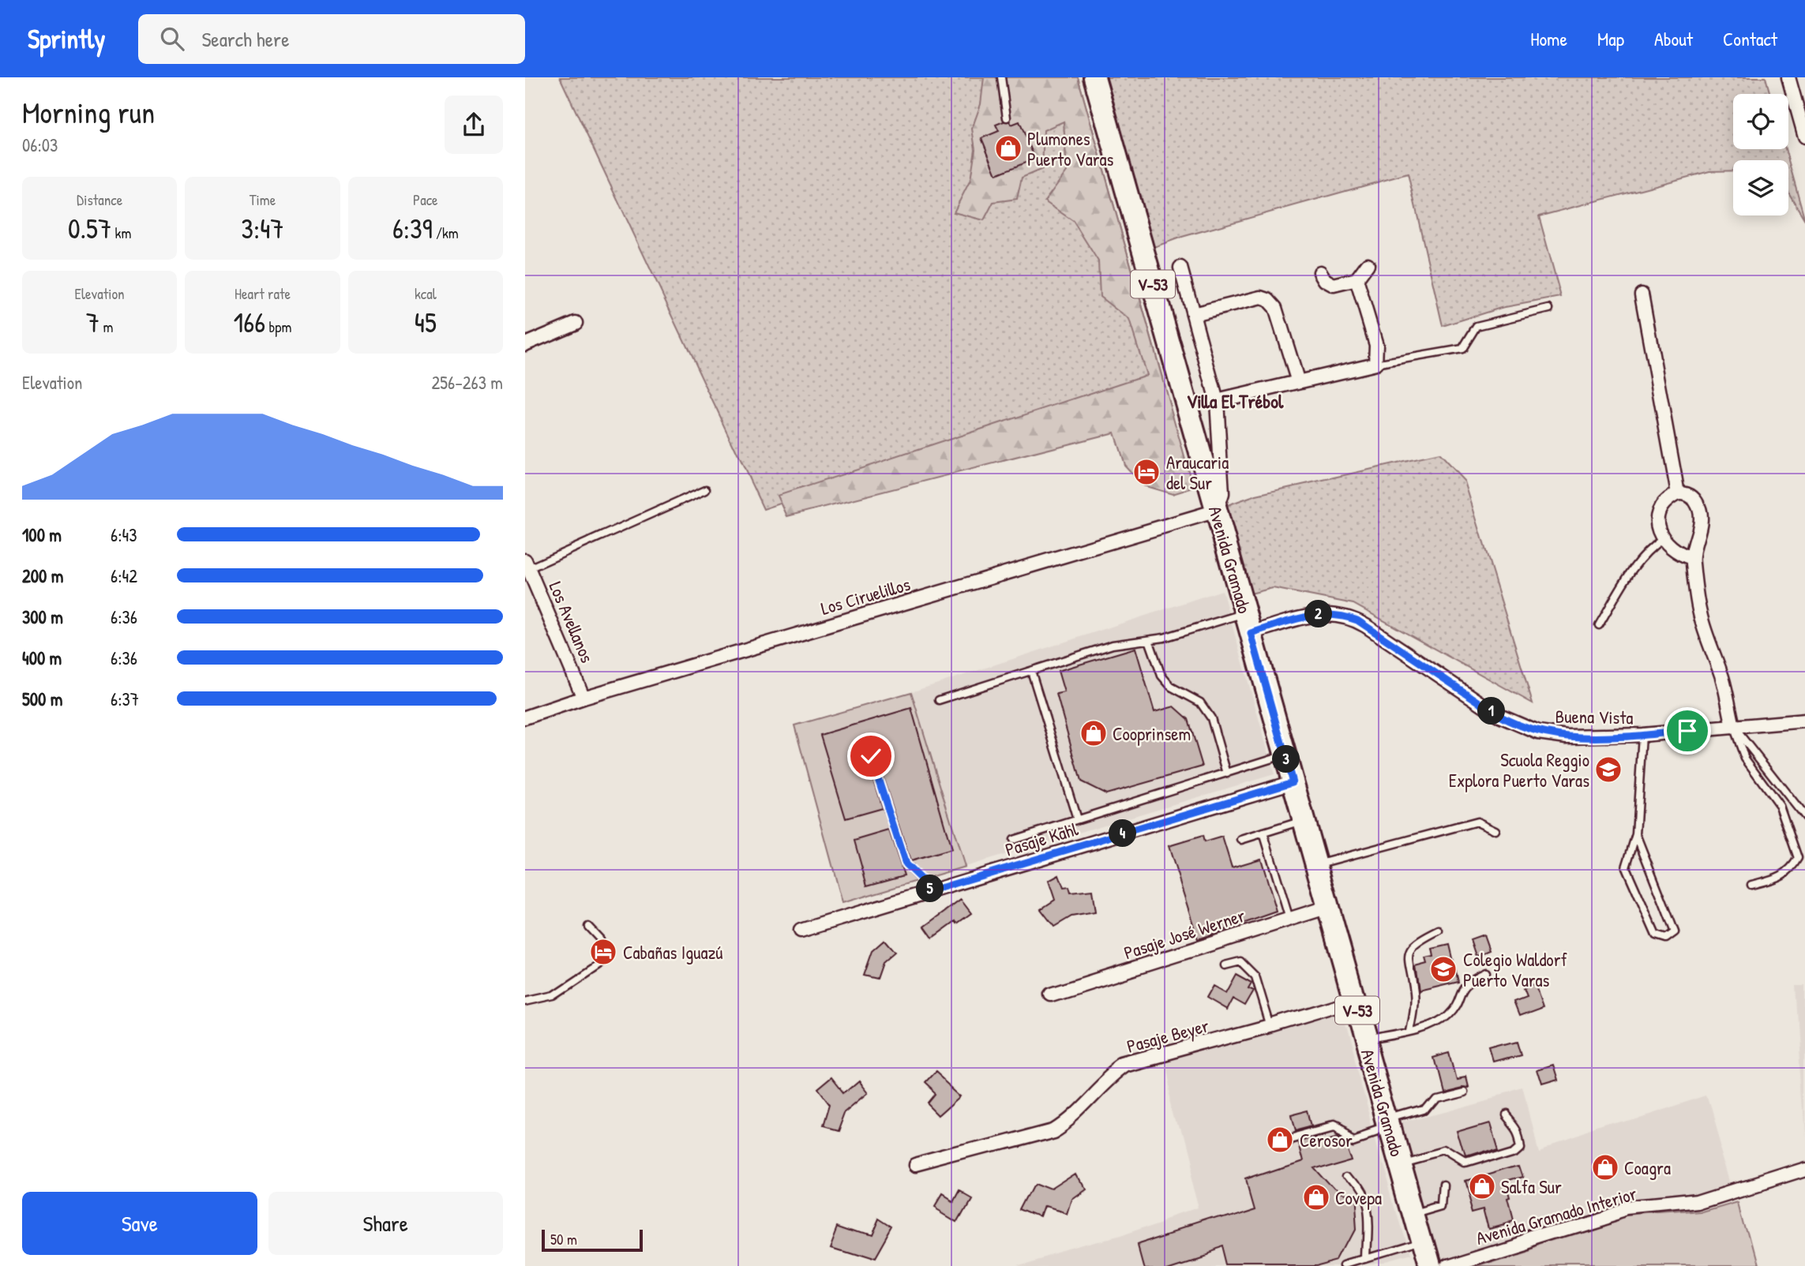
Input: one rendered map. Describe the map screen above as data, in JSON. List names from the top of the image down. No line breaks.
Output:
{"streets":{"main road":["V-53","Avenida Gramado"],"street":["Los Ciruelillos","Los Avellanos","Buena Vista","Pasaje Kahl","Pasaje José Werner","Pasaje Beyer","Avenida Gramado Interior"]},"crossings":[["Avenida Gramado","Los Ciruelillos"],["Avenida Gramado","Buena Vista"],["Avenida Gramado","Pasaje Kahl"],["Avenida Gramado","Pasaje José Werner"],["Avenida Gramado","Pasaje Beyer"],["Los Ciruelillos","Los Avellanos"]],"districts":["Villa El Trébol"],"places":{"shop":["Plumones Puerto Varas","Cooprinsem","Cerosor","Coagra","Salfa Sur","Covepa"],"hotel":["Araucaria del Sur","Cabañas Iguazú"],"school or university":["Scuola Reggio Explora Puerto Varas","Colegio Waldorf Puerto Varas"]},"scale_bar":"50 m","page":{"header":"Sprintly","search":"Search here","nav":["Home","Map","About","Contact"],"heading":["Morning run","06:03"],"stats":[["Distance","0.57 km"],["Time","3:47"],["Pace","6:39 /km"],["Elevation","7 m"],["Heart rate","166 bpm"],["kcal","45"]],"chart":["Elevation","256–263 m"],"list":[{"name":"100 m","note":"6:43"},{"name":"200 m","note":"6:42"},{"name":"300 m","note":"6:36"},{"name":"400 m","note":"6:36"},{"name":"500 m","note":"6:37"}],"pins":["2","1","3","4","5"],"buttons":["Save","Share"],"scale":"50 m"}}
